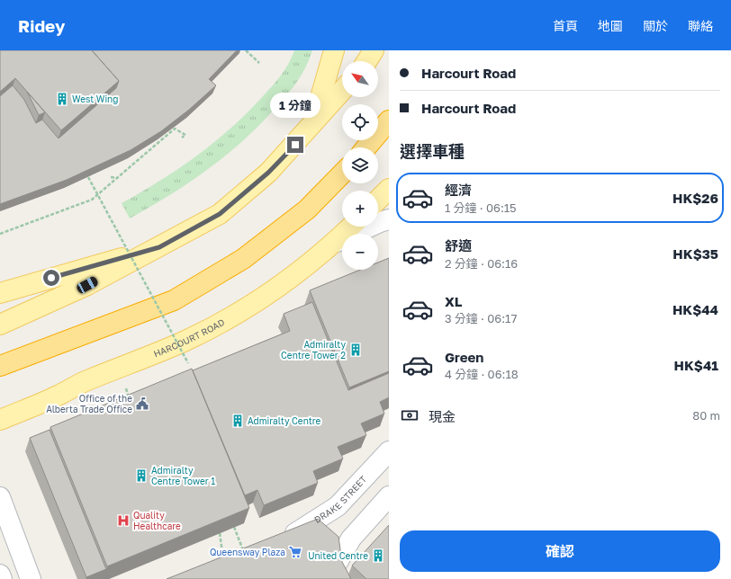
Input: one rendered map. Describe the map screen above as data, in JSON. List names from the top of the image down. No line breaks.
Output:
{"streets":{"main road":["HARCOURT ROAD"],"street":["DRAKE STREET"]},"places":{"building":["West Wing","Admiralty Centre Tower 2","Admiralty Centre","Admiralty Centre Tower 1","United Centre"],"public building":["Office of the Alberta Trade Office"],"hospital":["Quality Healthcare"],"supermarket":["Queensway Plaza"]},"north":"top left","page":{"header":"Ridey","nav":["首頁","地圖","關於","聯絡"],"banner":["Harcourt Road","Harcourt Road"],"map_buttons":["+","−"],"bubble":"1 分鐘","heading":"選擇車種","list":[{"name":"經濟","note":"1 分鐘 · 06:15","value":"HK$26"},{"name":"舒適","note":"2 分鐘 · 06:16","value":"HK$35"},{"name":"XL","note":"3 分鐘 · 06:17","value":"HK$44"},{"name":"Green","note":"4 分鐘 · 06:18","value":"HK$41"}],"pay":["現金","80 m"],"buttons":"確認"}}
